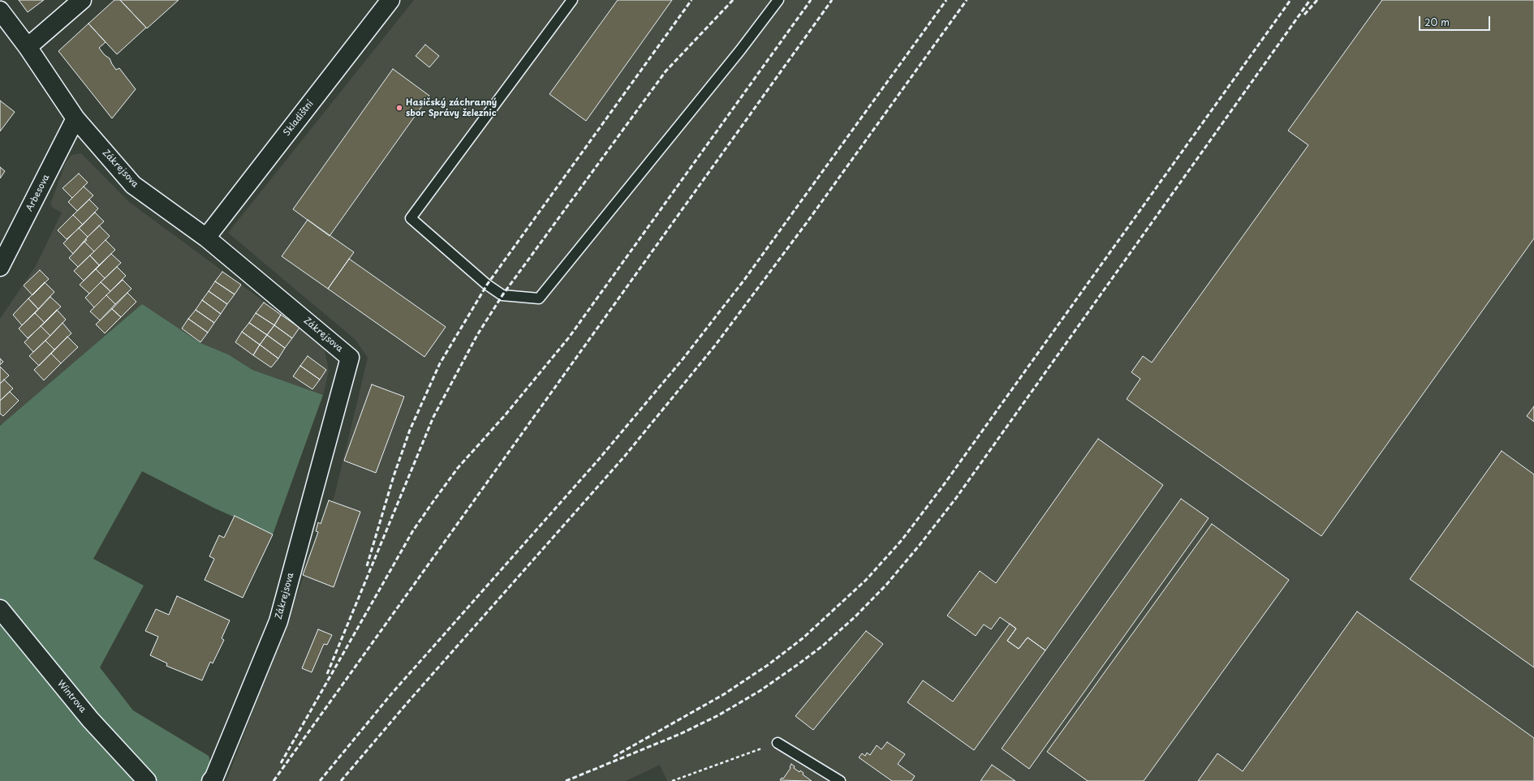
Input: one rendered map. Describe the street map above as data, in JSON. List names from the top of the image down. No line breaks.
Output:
{"streets":{"street":["Skladištní","Zákrejsova","Arbesova","Wintrova"]},"crossings":[["Skladištní","Zákrejsova"],["Zákrejsova","Arbesova"]],"places":["Hasičský záchranný sbor Správy železnic"],"scale_bar":"20 m"}
